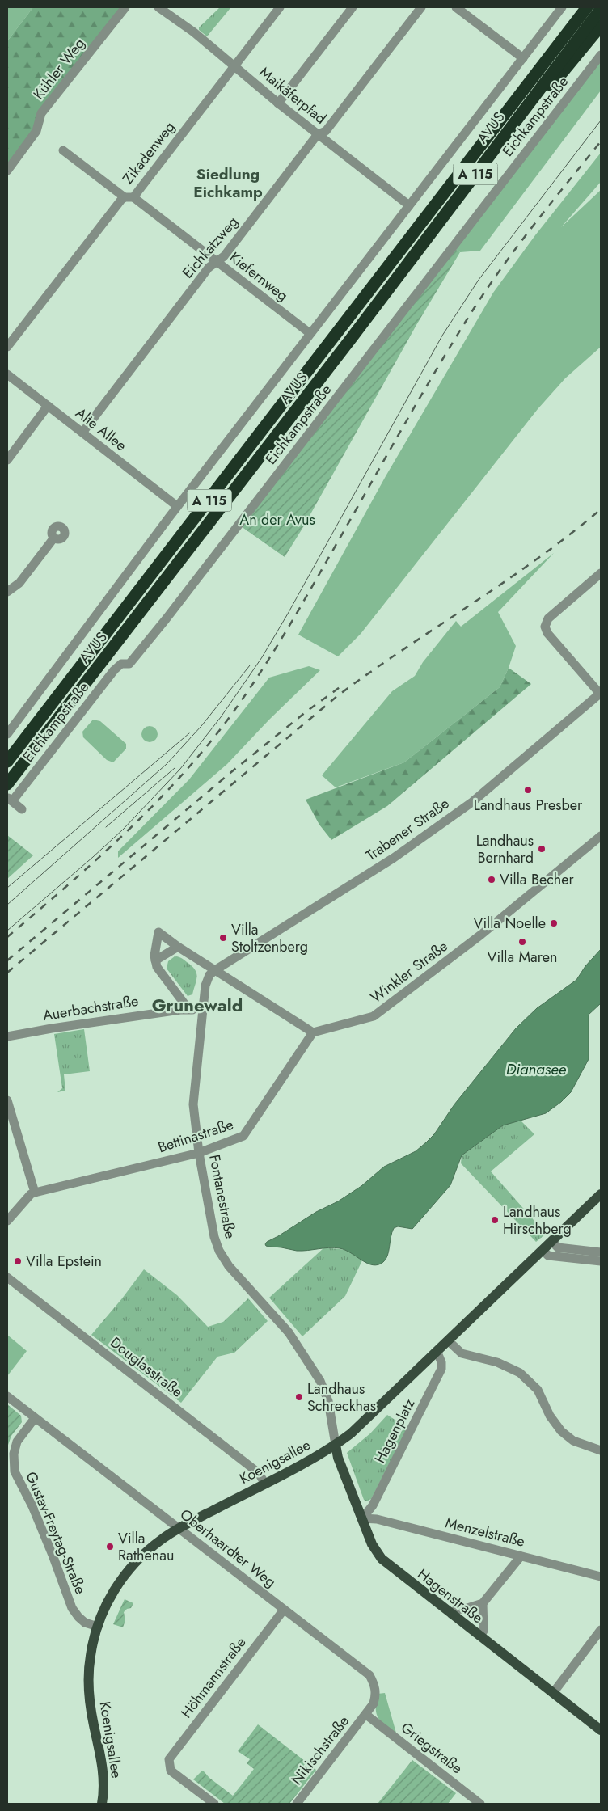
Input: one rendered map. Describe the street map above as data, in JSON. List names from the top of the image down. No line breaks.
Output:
{"streets":{"highway":["AVUS","A 115"],"main road":["Koenigsallee","Hagenstraße"],"street":["Kühler Weg","Maikäferpfad","Eichkampstraße","Zikadenweg","Eichkatzweg","Kiefernweg","Alte Allee","Trabener Straße","Winkler Straße","Auerbachstraße","Bettinastraße","Fontanestraße","Douglasstraße","Hagenplatz","Menzelstraße","Gustav-Freytag-Straße","Oberhaardter Weg","Höhmannstraße","Griegstraße","Nikischstraße"]},"crossings":[["Maikäferpfad","Zikadenweg"],["Maikäferpfad","Eichkatzweg"],["Zikadenweg","Kiefernweg"],["Eichkatzweg","Kiefernweg"],["Eichkatzweg","Alte Allee"],["Trabener Straße","Fontanestraße"],["Winkler Straße","Bettinastraße"],["Auerbachstraße","Fontanestraße"],["Bettinastraße","Fontanestraße"],["Fontanestraße","Koenigsallee"],["Fontanestraße","Hagenstraße"],["Douglasstraße","Koenigsallee"],["Hagenplatz","Koenigsallee"],["Hagenplatz","Menzelstraße"],["Hagenplatz","Hagenstraße"],["Koenigsallee","Gustav-Freytag-Straße"],["Koenigsallee","Oberhaardter Weg"],["Koenigsallee","Hagenstraße"],["Menzelstraße","Hagenstraße"],["Gustav-Freytag-Straße","Oberhaardter Weg"],["Oberhaardter Weg","Höhmannstraße"],["Oberhaardter Weg","Griegstraße"],["Oberhaardter Weg","Nikischstraße"],["Griegstraße","Nikischstraße"]],"districts":["Siedlung Eichkamp","Grunewald"],"water":["Dianasee"],"parks":["An der Avus"],"places":["Landhaus Presber","Landhaus Bernhard","Villa Becher","Villa Noelle","Villa Stoltzenberg","Villa Maren","Landhaus Hirschberg","Villa Epstein","Landhaus Schreckhas","Villa Rathenau"]}
